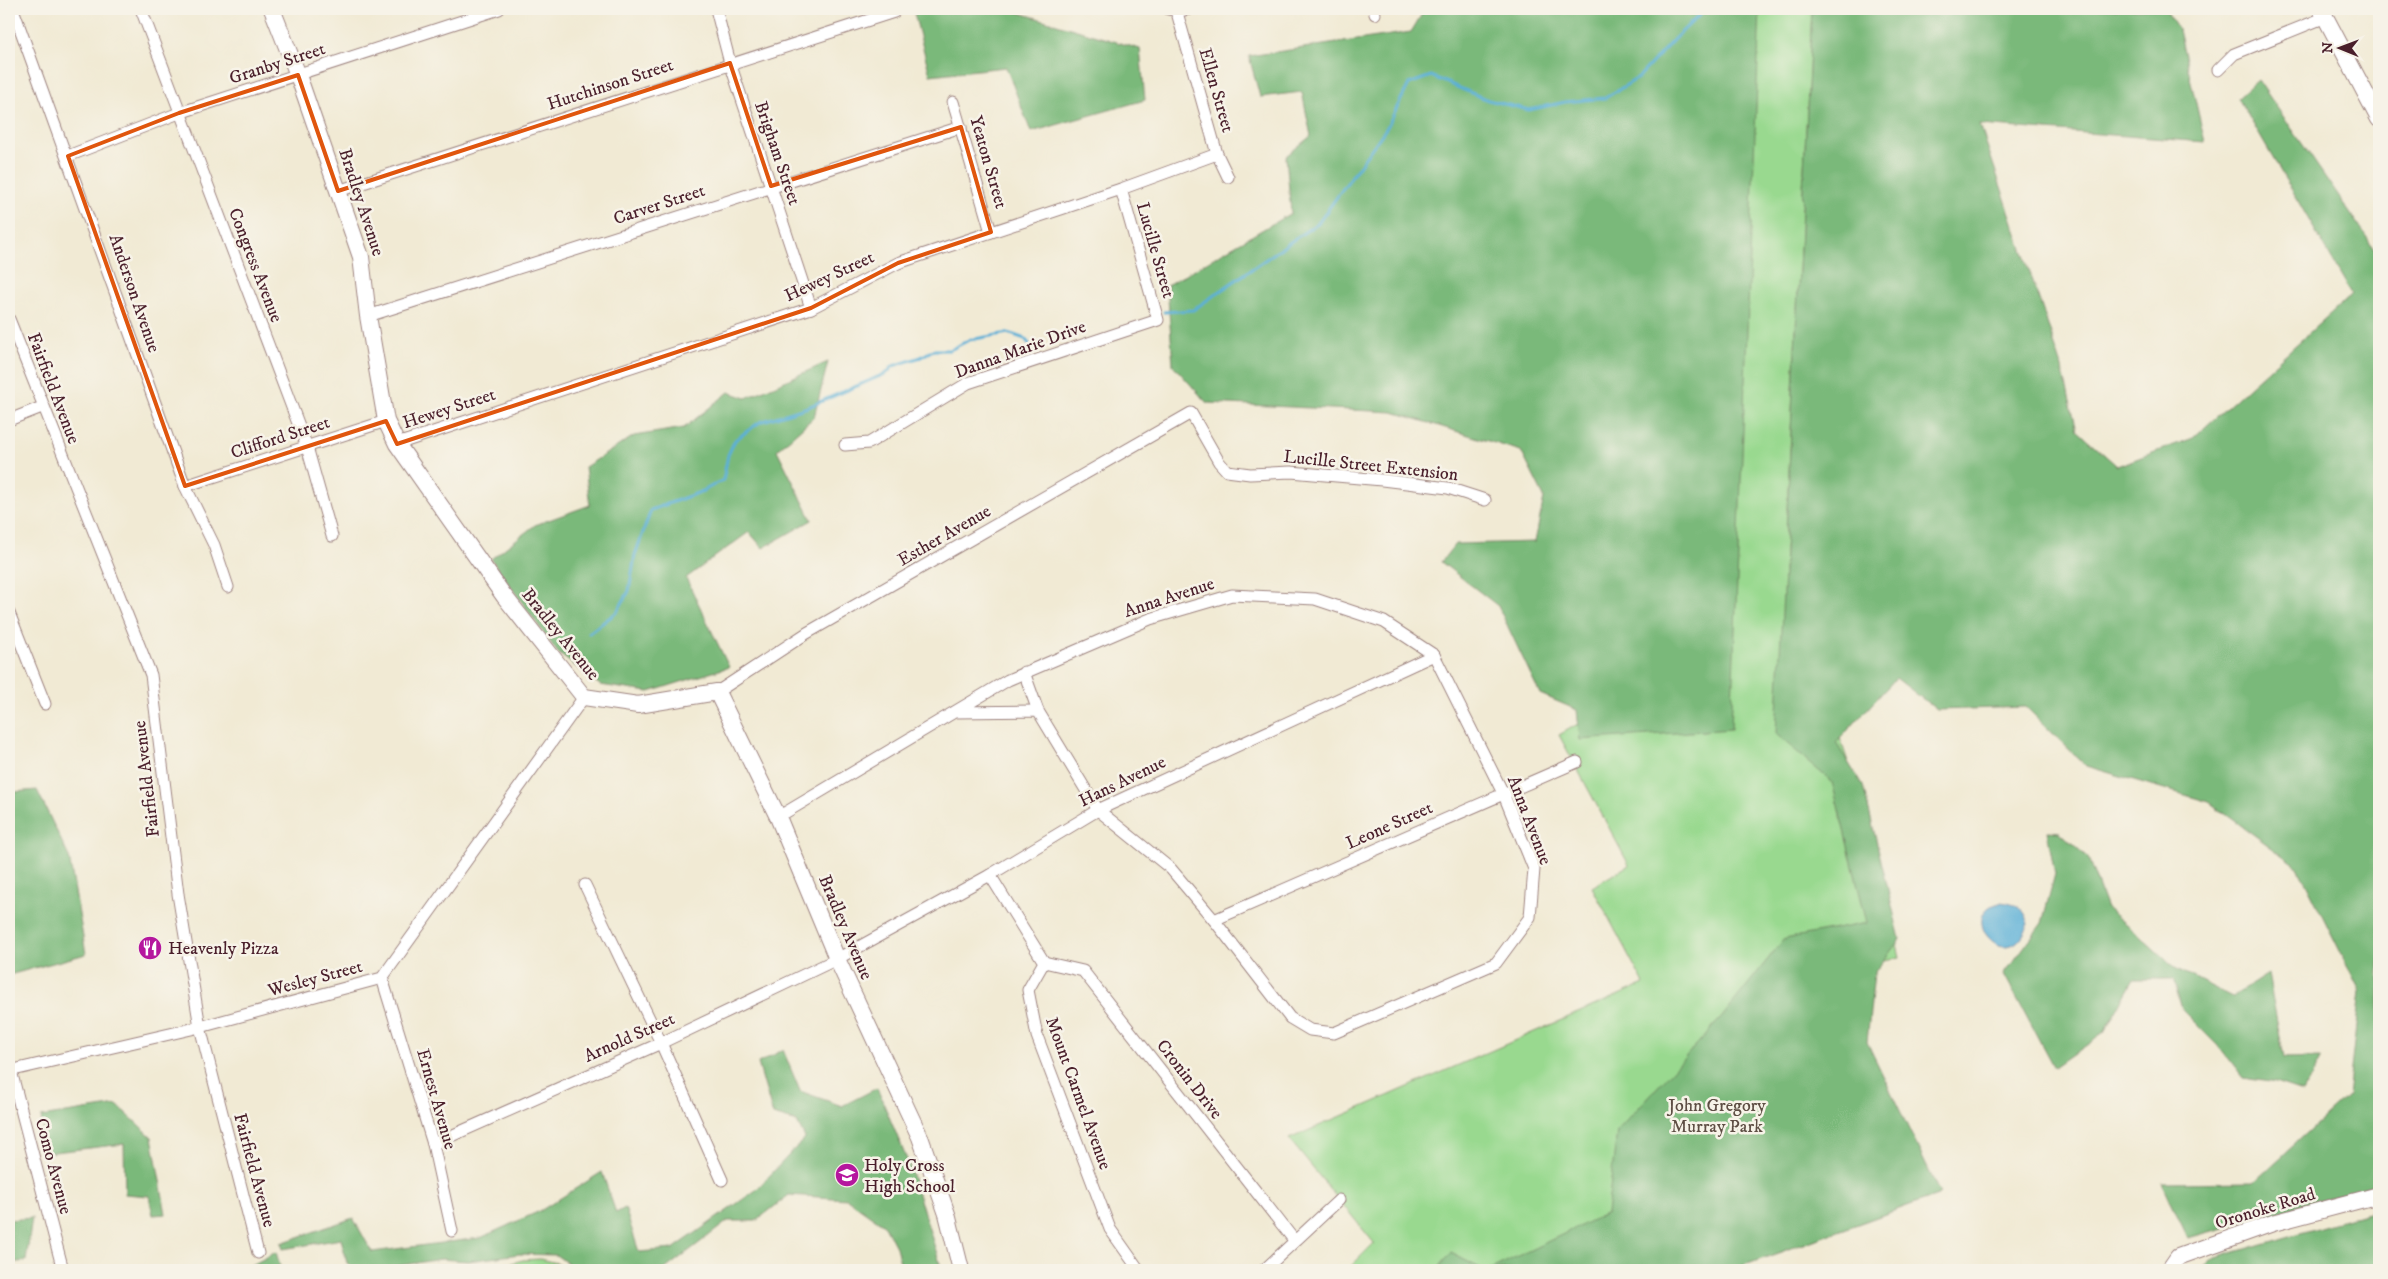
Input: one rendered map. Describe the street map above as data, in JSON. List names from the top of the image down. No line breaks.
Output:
{"streets":{"street":["Granby Street","Hutchinson Street","Ellen Street","Brigham Street","Yeaton Street","Bradley Avenue","Carver Street","Lucille Street","Congress Avenue","Hewey Street","Anderson Avenue","Danna Marie Drive","Fairfield Avenue","Clifford Street","Lucille Street Extension","Esther Avenue","Anna Avenue","Hans Avenue","Leone Street","Wesley Street","Arnold Street","Cronin Drive","Mount Carmel Avenue","Ernest Avenue","Como Avenue","Oronoke Road"]},"crossings":[["Granby Street","Bradley Avenue"],["Granby Street","Congress Avenue"],["Granby Street","Anderson Avenue"],["Hutchinson Street","Brigham Street"],["Hutchinson Street","Bradley Avenue"],["Ellen Street","Hewey Street"],["Brigham Street","Carver Street"],["Brigham Street","Hewey Street"],["Yeaton Street","Carver Street"],["Yeaton Street","Hewey Street"],["Bradley Avenue","Carver Street"],["Bradley Avenue","Hewey Street"],["Bradley Avenue","Clifford Street"],["Bradley Avenue","Esther Avenue"],["Bradley Avenue","Anna Avenue"],["Bradley Avenue","Hans Avenue"],["Bradley Avenue","Wesley Street"],["Bradley Avenue","Arnold Street"],["Lucille Street","Hewey Street"],["Lucille Street","Danna Marie Drive"],["Congress Avenue","Clifford Street"],["Anderson Avenue","Clifford Street"],["Fairfield Avenue","Wesley Street"],["Lucille Street Extension","Esther Avenue"],["Anna Avenue","Hans Avenue"],["Anna Avenue","Leone Street"],["Hans Avenue","Arnold Street"],["Wesley Street","Ernest Avenue"],["Wesley Street","Como Avenue"],["Arnold Street","Ernest Avenue"],["Cronin Drive","Mount Carmel Avenue"]],"parks":["John Gregory Murray Park"],"places":{"restaurant":["Heavenly Pizza"],"school or university":["Holy Cross High School"]},"north":"left"}
